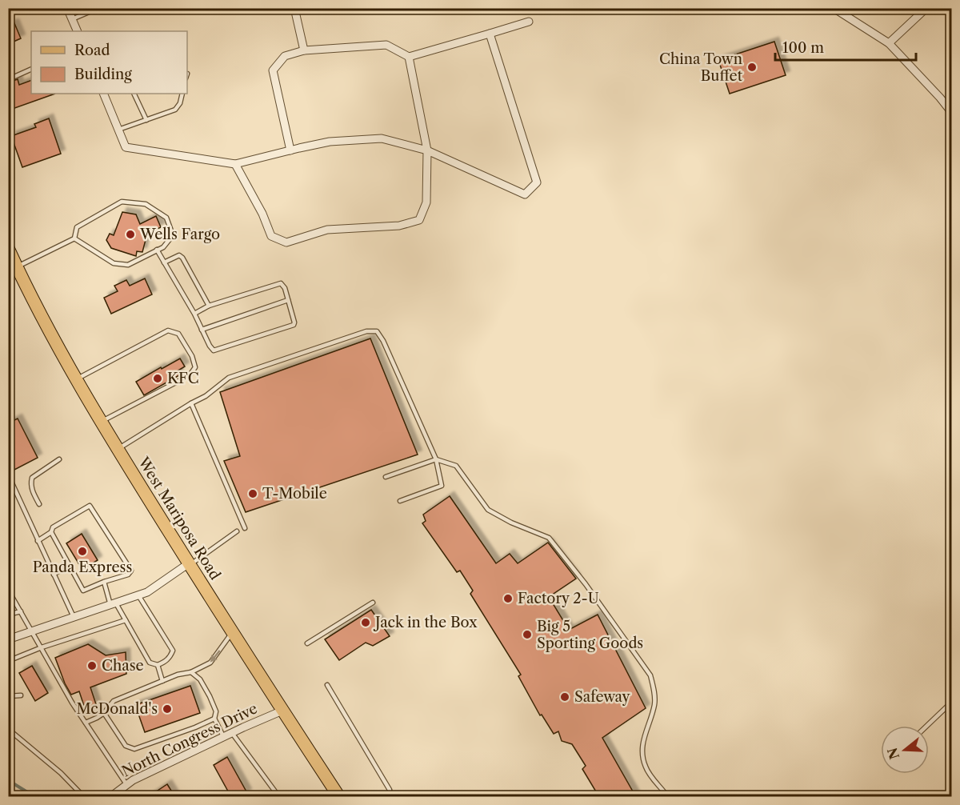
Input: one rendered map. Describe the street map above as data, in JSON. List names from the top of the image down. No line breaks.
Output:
{"streets":{"main road":["West Mariposa Road"],"street":["North Congress Drive"]},"crossings":[["West Mariposa Road","North Congress Drive"]],"places":["China Town Buffet","Wells Fargo","KFC","T-Mobile","Panda Express","Factory 2-U","Jack in the Box","Big 5 Sporting Goods","Chase","Safeway","McDonald's"],"legend":["Road","Building"],"scale_bar":"100 m","north":"left"}
